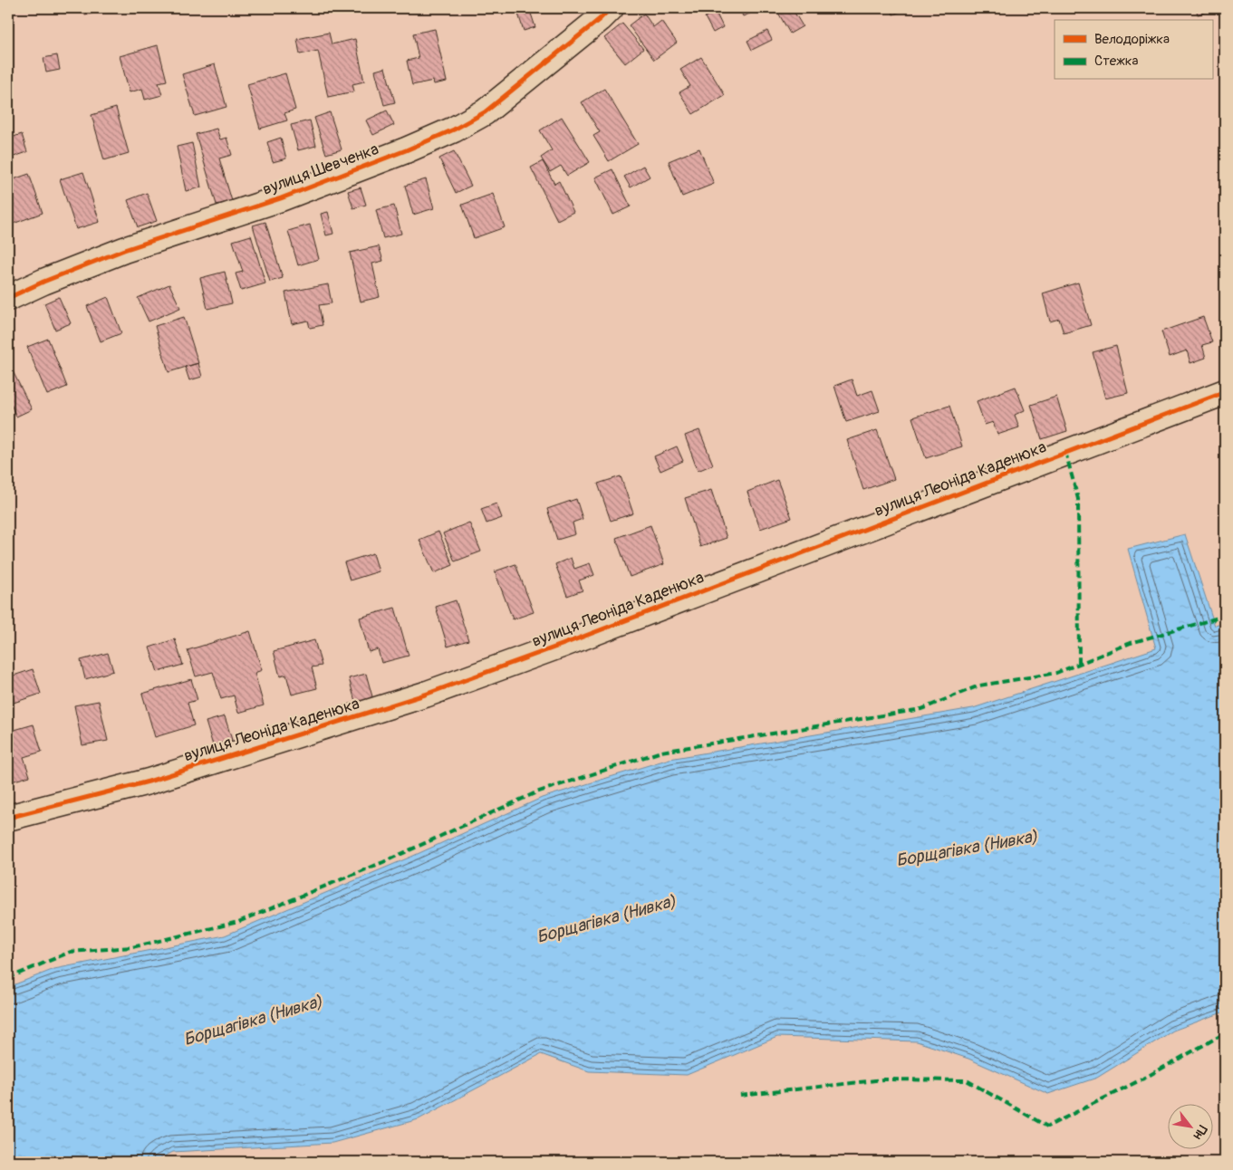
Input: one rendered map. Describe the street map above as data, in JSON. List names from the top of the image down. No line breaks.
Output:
{"streets":{"street":["вулиця Шевченка","вулиця Леоніда Каденюка"]},"water":["Борщагівка (Нивка)"],"legend":["Велодоріжка","Стежка"],"north":"bottom right"}
